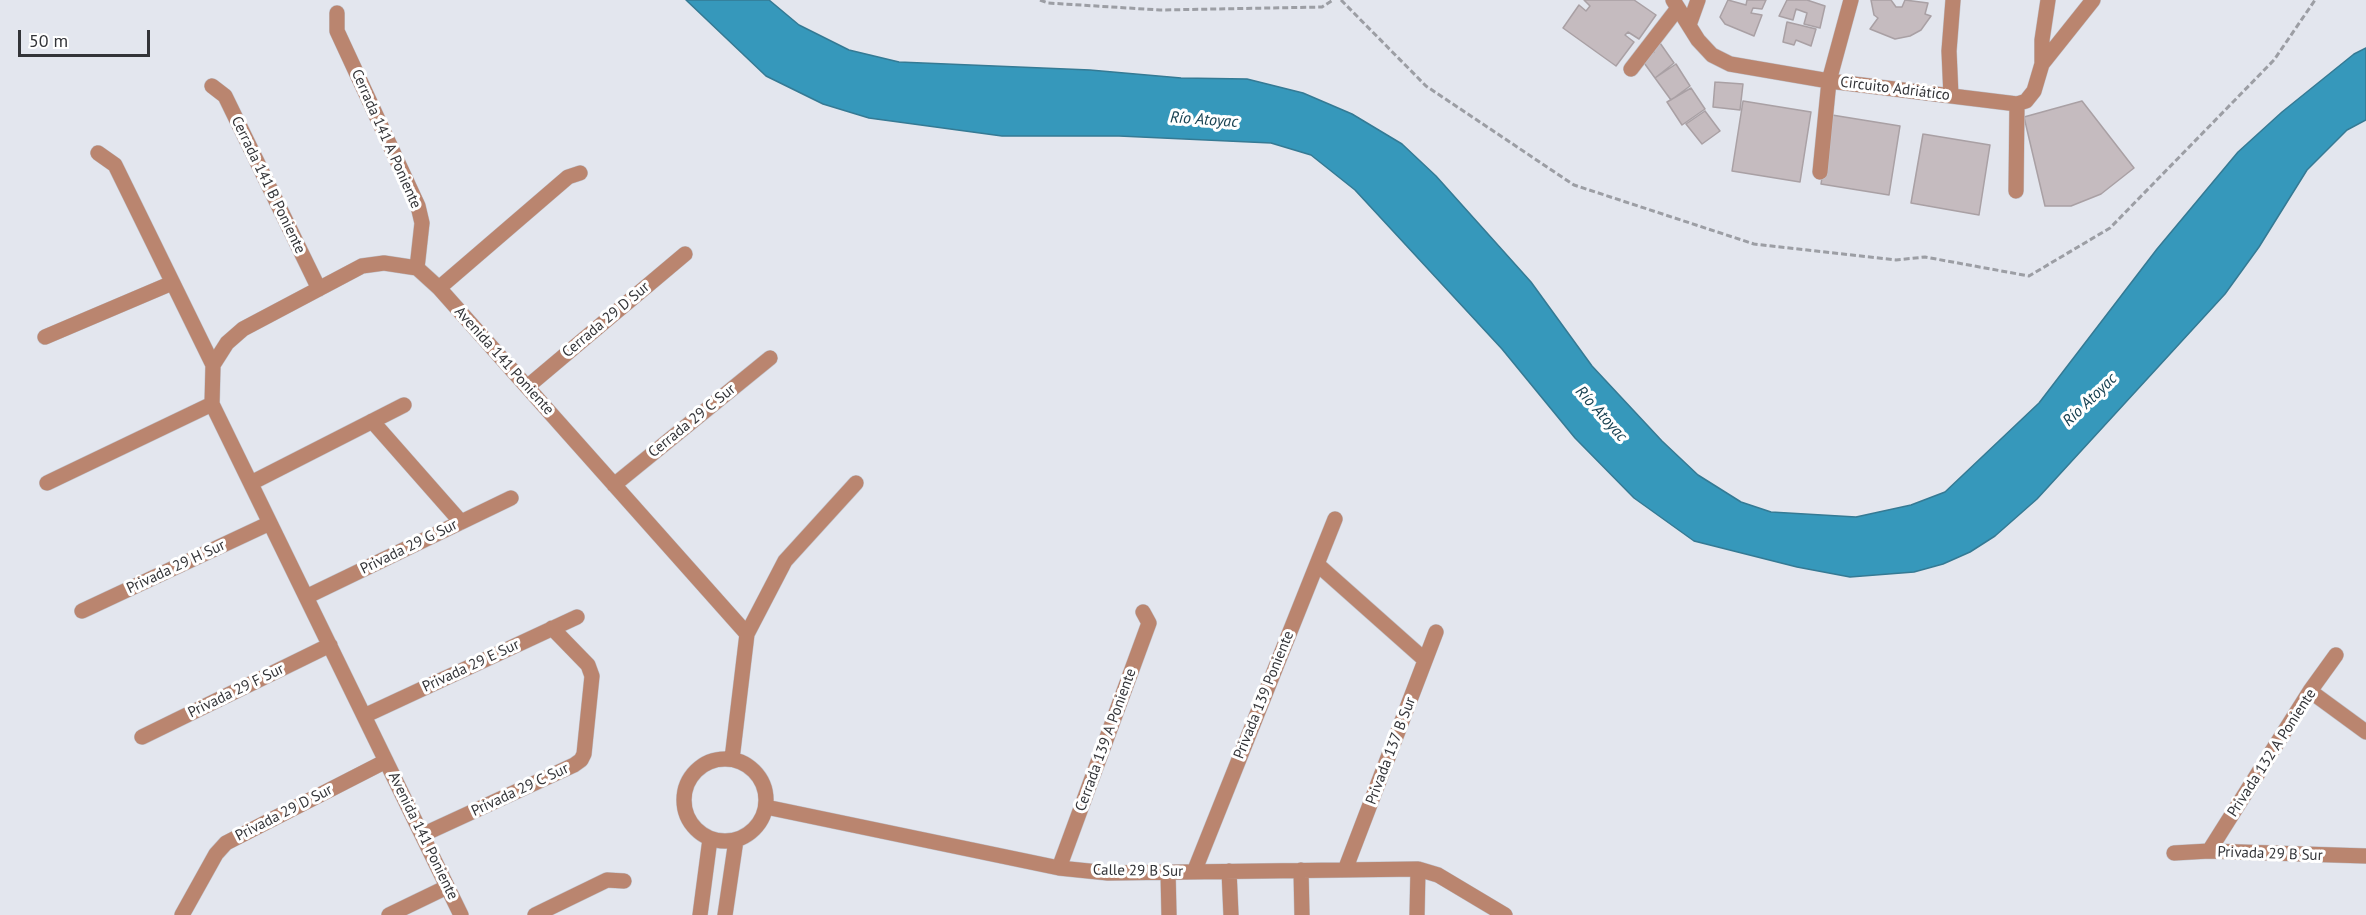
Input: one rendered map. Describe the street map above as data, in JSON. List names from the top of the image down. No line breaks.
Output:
{"streets":{"street":["Circuito Adriático","Cerrada 141 A Poniente","Cerrada 141 B Poniente","Cerrada 29 D Sur","Avenida 141 Poniente","Cerrada 29 C Sur","Privada 29 G Sur","Privada 29 H Sur","Privada 29 E Sur","Privada 29 F Sur","Privada 139 Poniente","Cerrada 139 A Poniente","Privada 137 B Sur","Privada 132 A Poniente","Privada 29 C Sur","Privada 29 D Sur","Privada 29 B Sur","Calle 29 B Sur"]},"crossings":[["Cerrada 141 A Poniente","Avenida 141 Poniente"],["Cerrada 29 D Sur","Avenida 141 Poniente"],["Avenida 141 Poniente","Cerrada 29 C Sur"],["Avenida 141 Poniente","Privada 29 G Sur"],["Avenida 141 Poniente","Privada 29 H Sur"],["Avenida 141 Poniente","Privada 29 E Sur"],["Avenida 141 Poniente","Privada 29 F Sur"],["Avenida 141 Poniente","Privada 29 C Sur"],["Avenida 141 Poniente","Privada 29 D Sur"],["Privada 29 E Sur","Privada 29 C Sur"],["Privada 139 Poniente","Calle 29 B Sur"],["Cerrada 139 A Poniente","Calle 29 B Sur"],["Privada 137 B Sur","Calle 29 B Sur"],["Privada 132 A Poniente","Privada 29 B Sur"]],"water":["Río Atoyac"],"scale_bar":"50 m"}
